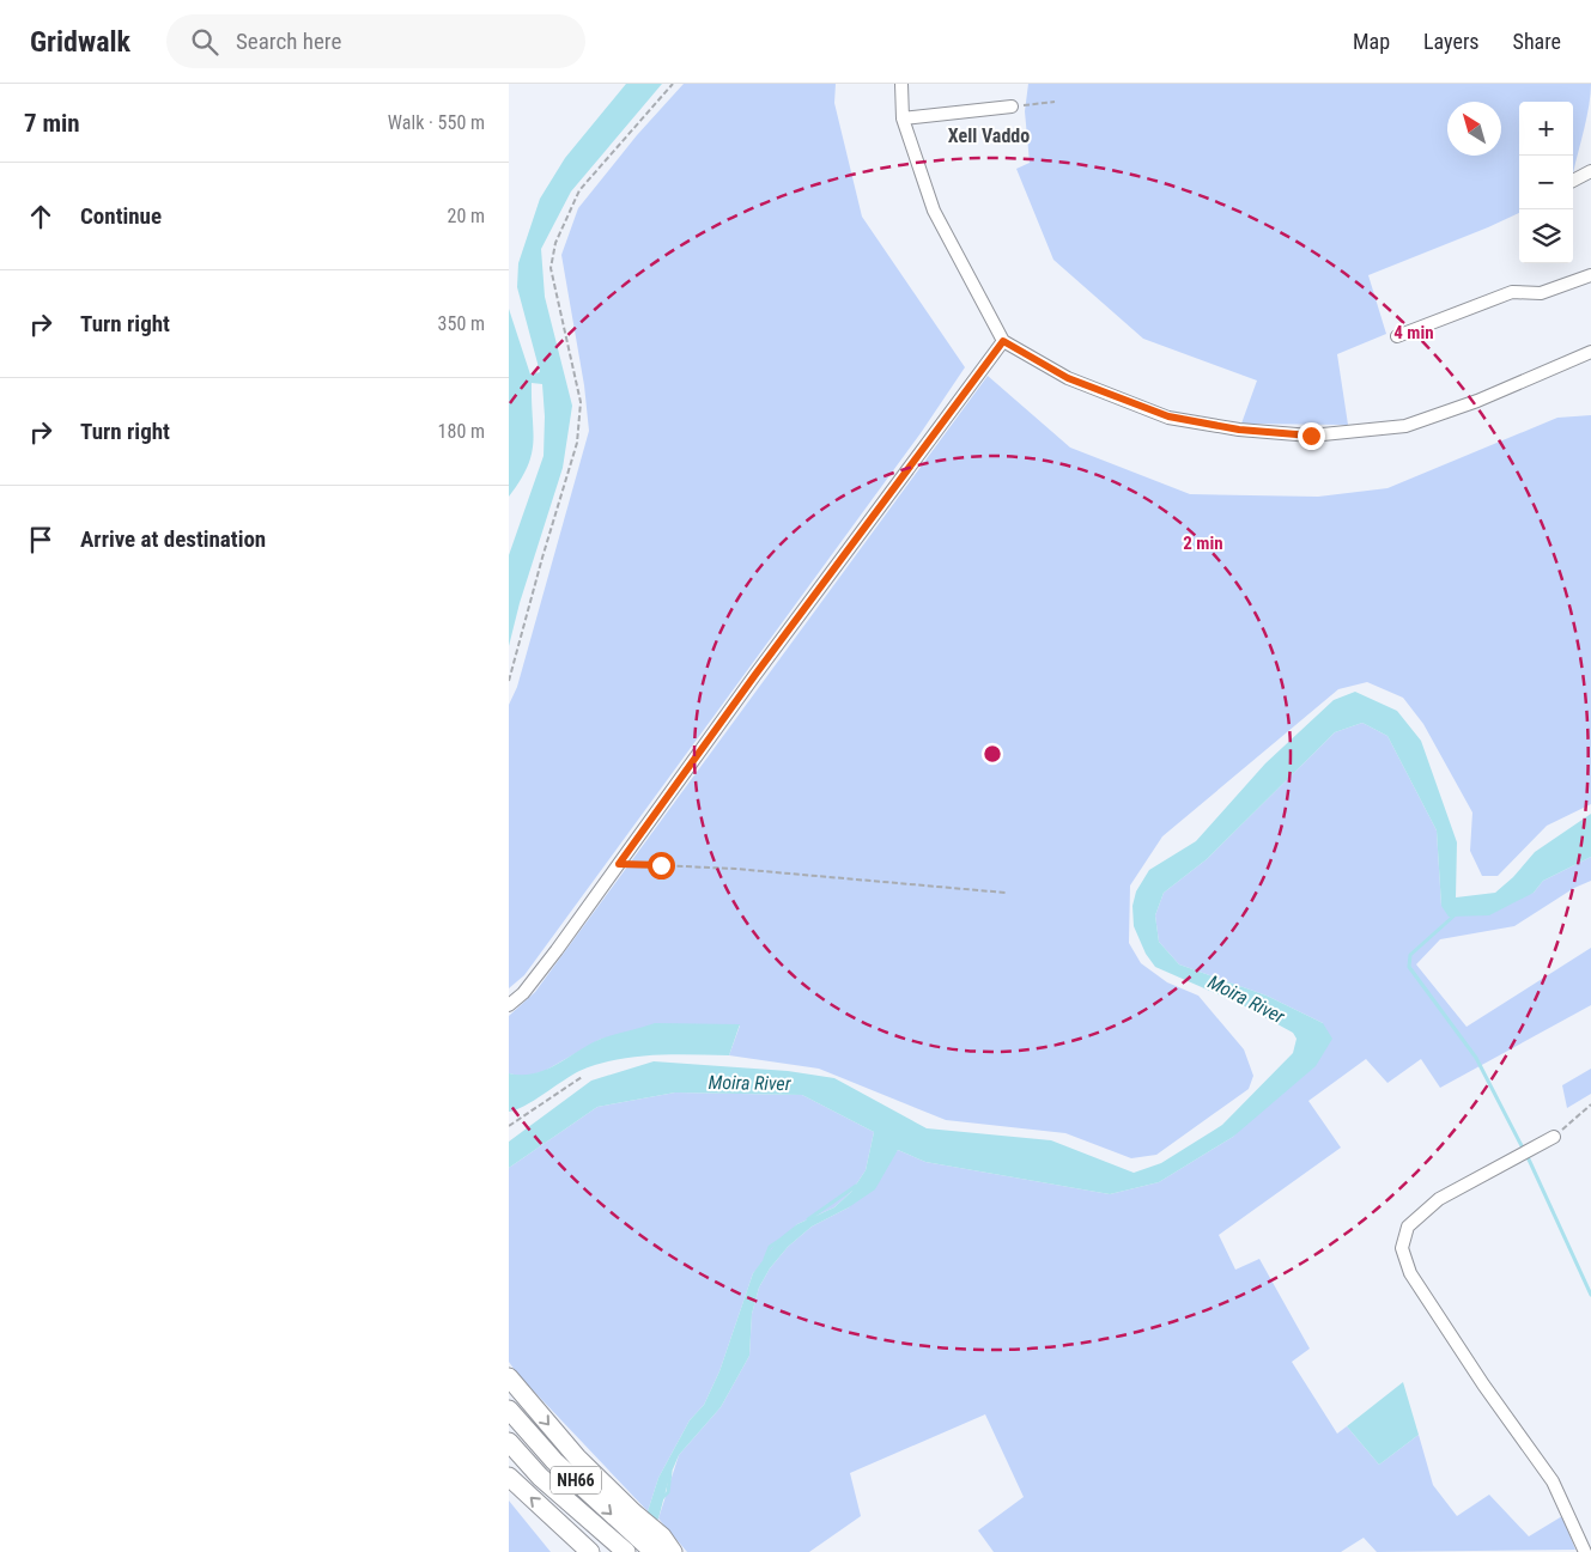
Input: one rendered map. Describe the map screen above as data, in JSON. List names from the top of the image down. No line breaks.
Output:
{"streets":{"highway":["NH66"]},"districts":["Xell Vaddo"],"water":["Moira River"],"north":"top left","page":{"header":"Gridwalk","search":"Search here","nav":["Map","Layers","Share"],"heading":["7 min","Walk · 550 m"],"map_buttons":["+","−"],"list":[["Continue","20 m"],["Turn right","350 m"],["Turn right","180 m"],"Arrive at destination"]},"rings":["4 min","2 min"]}
